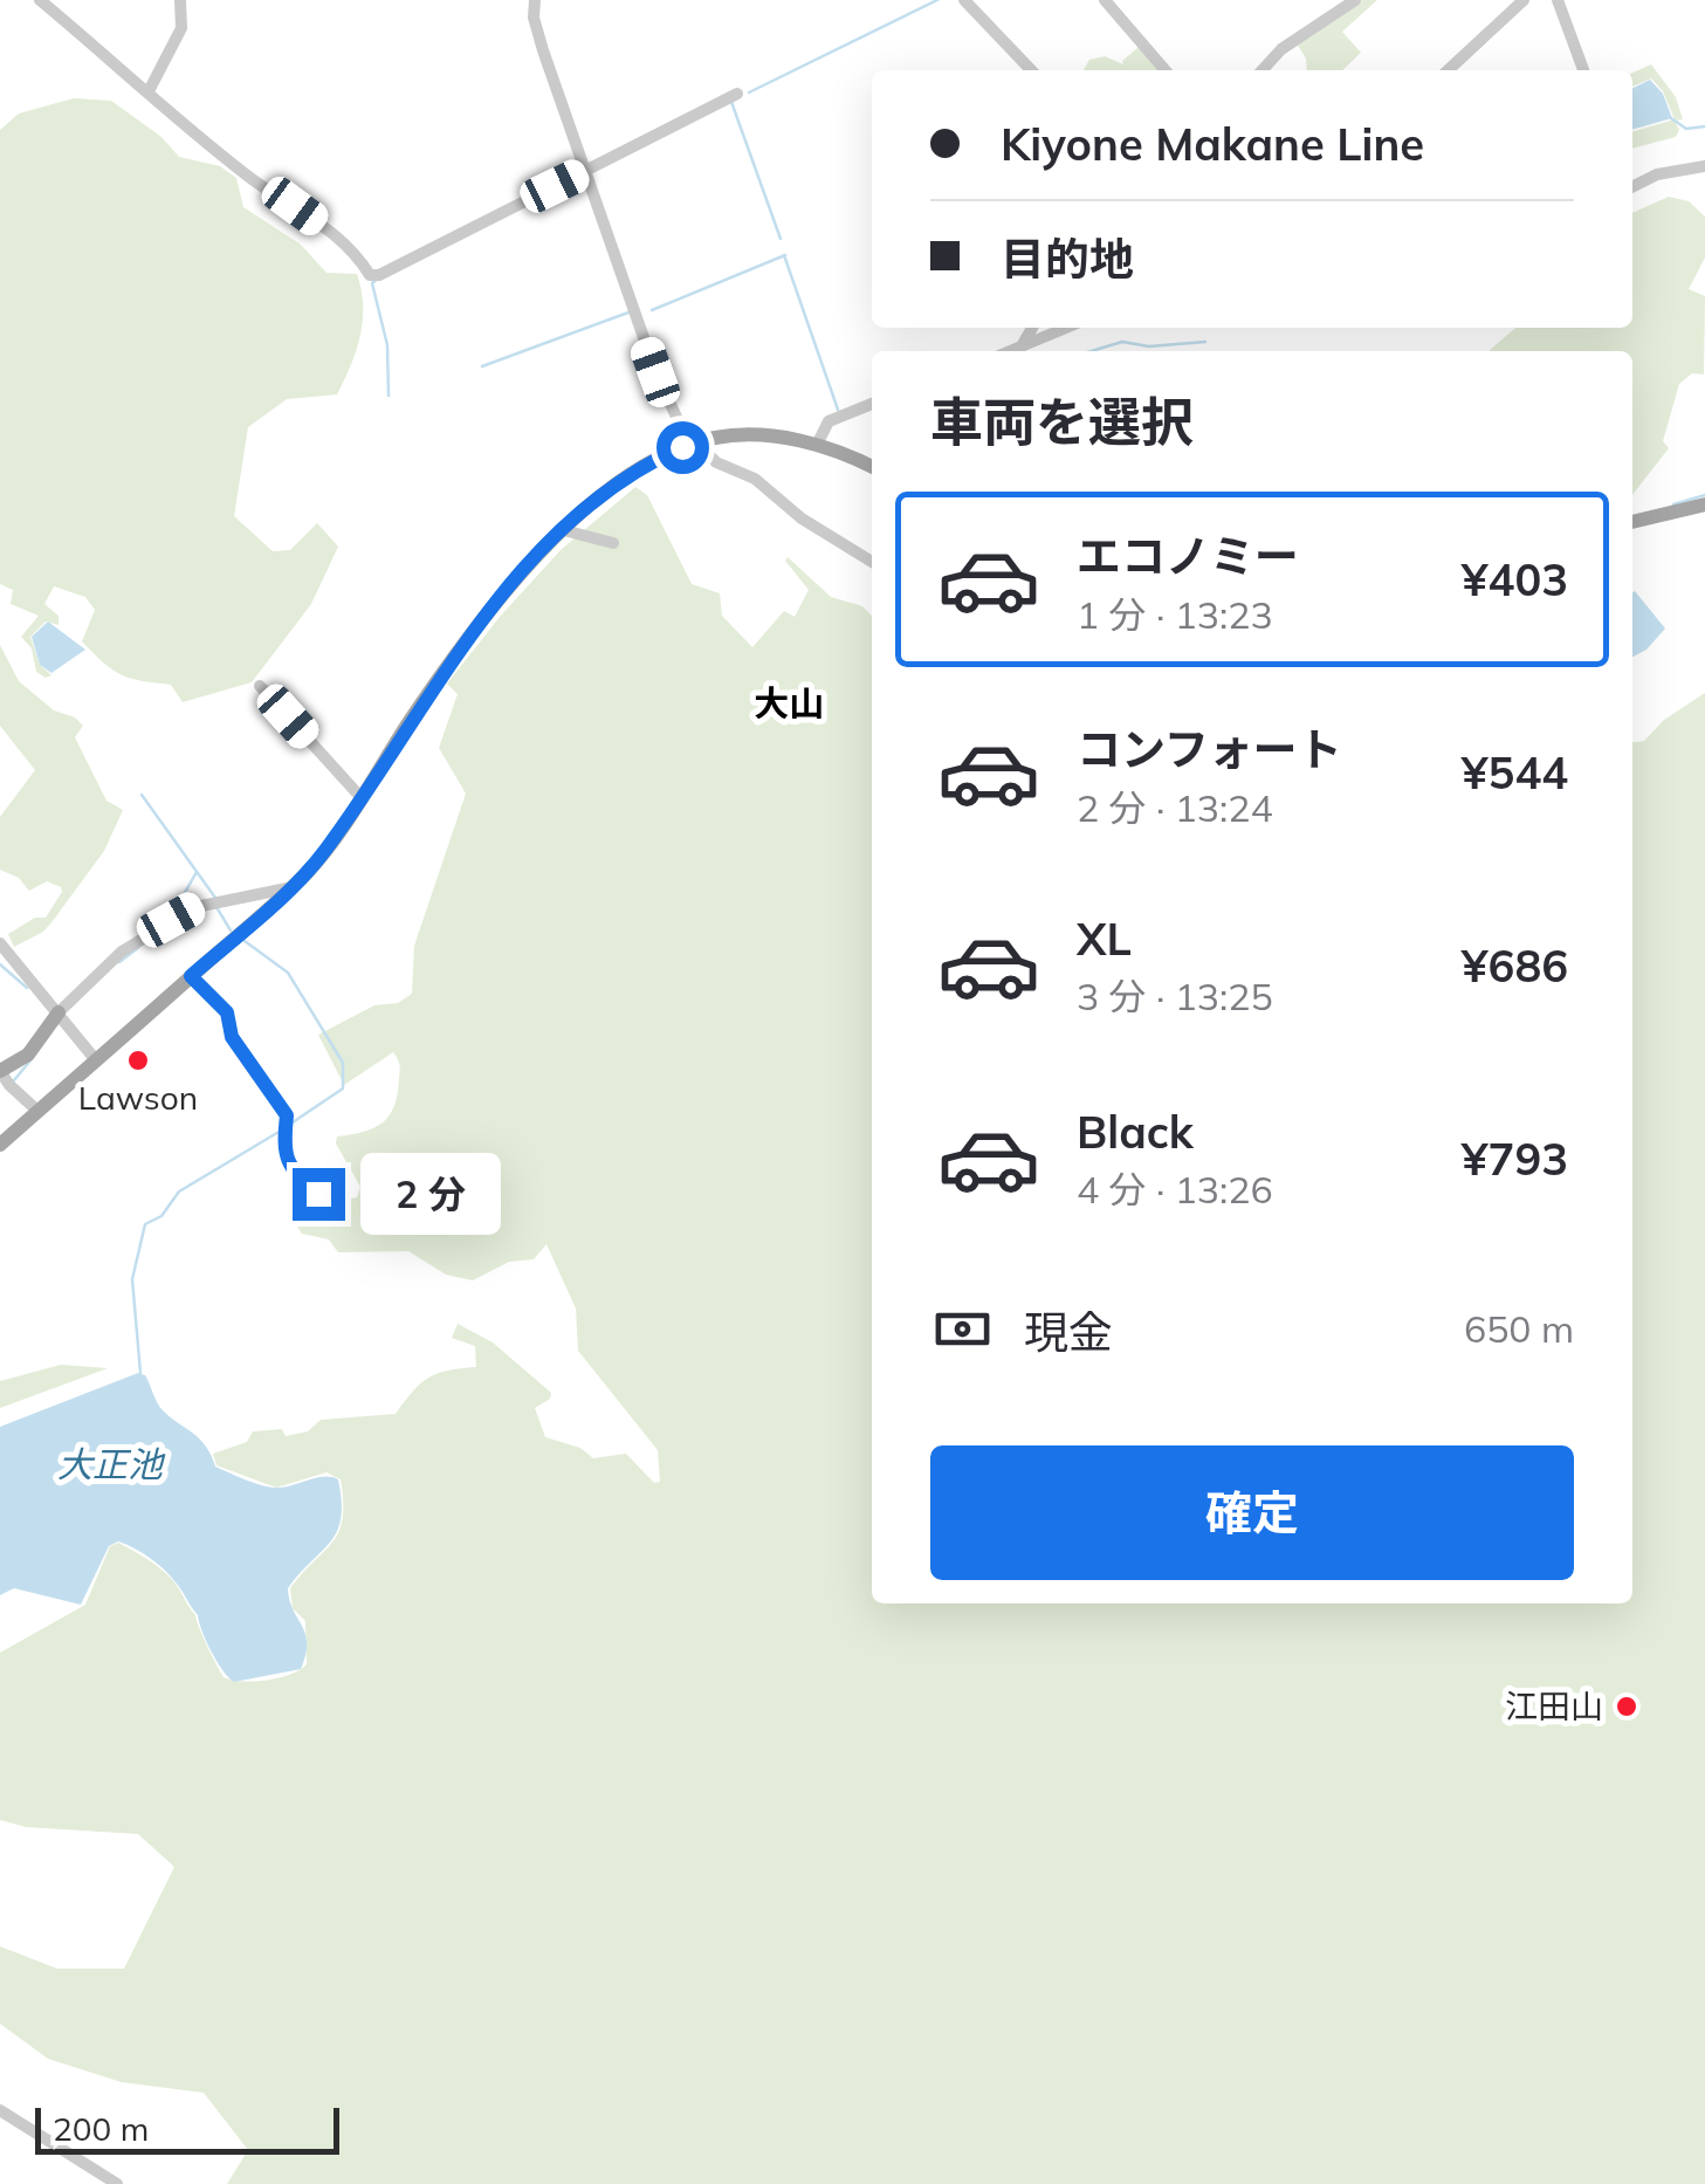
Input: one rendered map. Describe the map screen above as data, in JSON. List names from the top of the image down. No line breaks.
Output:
{"districts":["大山"],"water":["大正池"],"places":["Lawson","江田山"],"scale_bar":"200 m","page":{"banner":["Kiyone Makane Line","目的地"],"heading":"車両を選択","list":[{"name":"エコノミー","note":"1 分 · 13:23","value":"¥403"},{"name":"コンフォート","note":"2 分 · 13:24","value":"¥544"},{"name":"XL","note":"3 分 · 13:25","value":"¥686"},{"name":"Black","note":"4 分 · 13:26","value":"¥793"}],"bubble":"2 分","pay":["現金","650 m"],"buttons":"確定","scale":"200 m"}}
